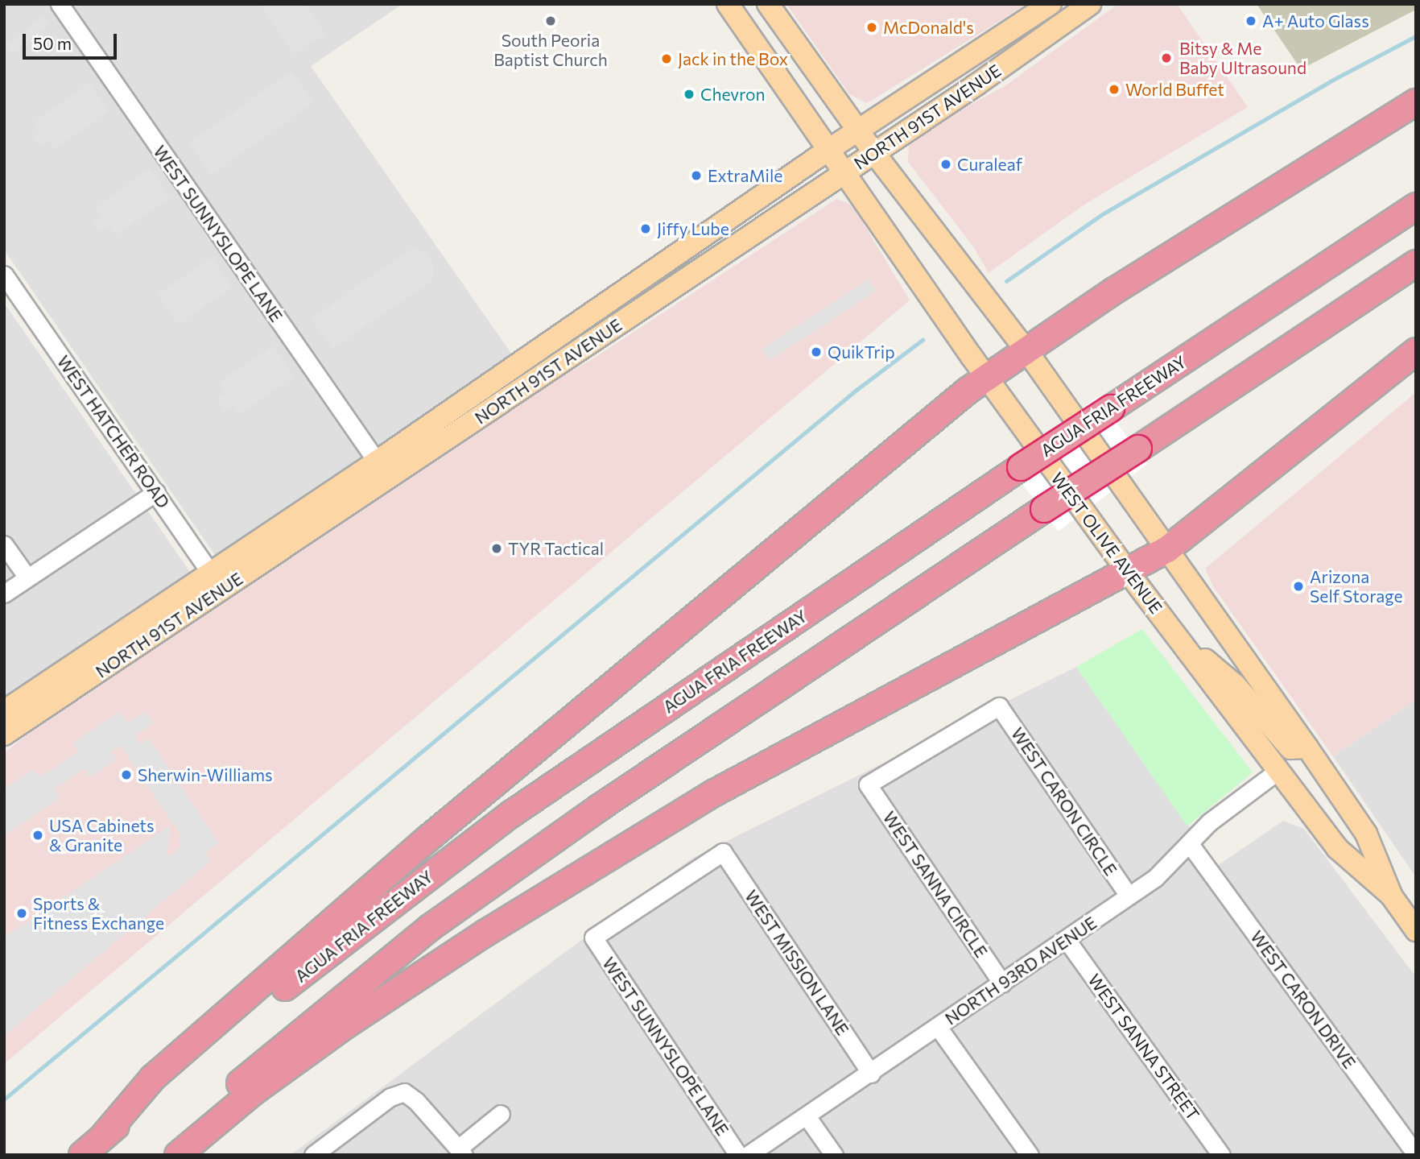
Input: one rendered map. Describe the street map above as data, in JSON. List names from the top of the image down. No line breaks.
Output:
{"streets":{"highway":["AGUA FRIA FREEWAY"],"main road":["NORTH 91ST AVENUE","WEST OLIVE AVENUE"],"street":["WEST SUNNYSLOPE LANE","WEST HATCHER ROAD","WEST CARON CIRCLE","WEST SANNA CIRCLE","WEST MISSION LANE","NORTH 93RD AVENUE","WEST CARON DRIVE","WEST SANNA STREET"]},"crossings":[["NORTH 91ST AVENUE","WEST SUNNYSLOPE LANE"],["NORTH 91ST AVENUE","WEST HATCHER ROAD"],["NORTH 91ST AVENUE","WEST OLIVE AVENUE"],["WEST SUNNYSLOPE LANE","WEST MISSION LANE"],["WEST OLIVE AVENUE","NORTH 93RD AVENUE"],["WEST CARON CIRCLE","WEST SANNA CIRCLE"],["WEST CARON CIRCLE","NORTH 93RD AVENUE"],["WEST SANNA CIRCLE","NORTH 93RD AVENUE"],["WEST MISSION LANE","NORTH 93RD AVENUE"],["NORTH 93RD AVENUE","WEST CARON DRIVE"],["NORTH 93RD AVENUE","WEST SANNA STREET"]],"places":["South Peoria Baptist Church","A+ Auto Glass","McDonald's","Bitsy & Me Baby Ultrasound","Jack in the Box","World Buffet","Chevron","Curaleaf","ExtraMile","Jiffy Lube","QuikTrip","TYR Tactical","Arizona Self Storage","Sherwin-Williams","USA Cabinets & Granite","Sports & Fitness Exchange"],"scale_bar":"50 m"}
